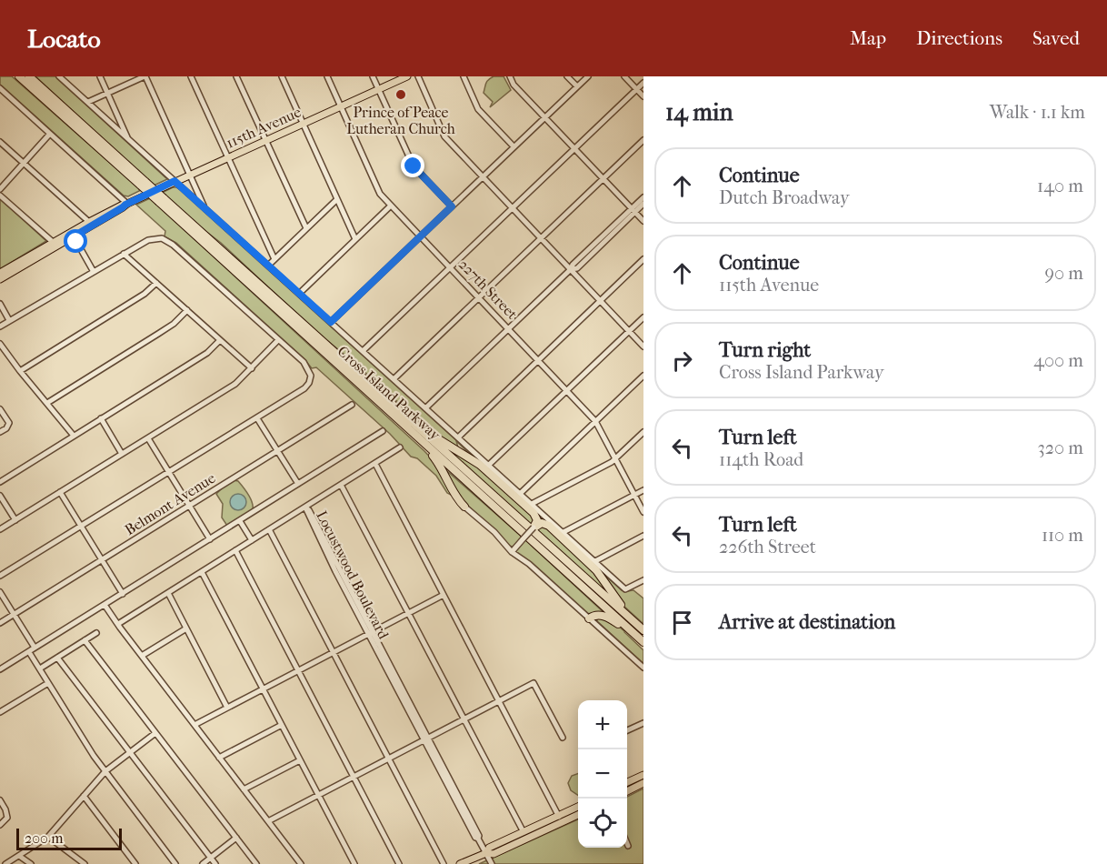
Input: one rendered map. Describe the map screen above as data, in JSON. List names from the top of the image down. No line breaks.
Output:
{"streets":{"highway":["Cross Island Parkway"],"main road":["115th Avenue"],"street":["227th Street","Belmont Avenue","Locustwood Boulevard"]},"crossings":[["115th Avenue","227th Street"],["115th Avenue","Cross Island Parkway"]],"places":["Prince of Peace Lutheran Church"],"scale_bar":"200 m","page":{"header":"Locato","nav":["Map","Directions","Saved"],"heading":["14 min","Walk · 1.1 km"],"list":[["Continue","Dutch Broadway","140 m"],["Continue","115th Avenue","90 m"],["Turn right","Cross Island Parkway","400 m"],["Turn left","114th Road","320 m"],["Turn left","226th Street","110 m"],"Arrive at destination"],"map_buttons":["+","−"],"scale":"200 m"}}
